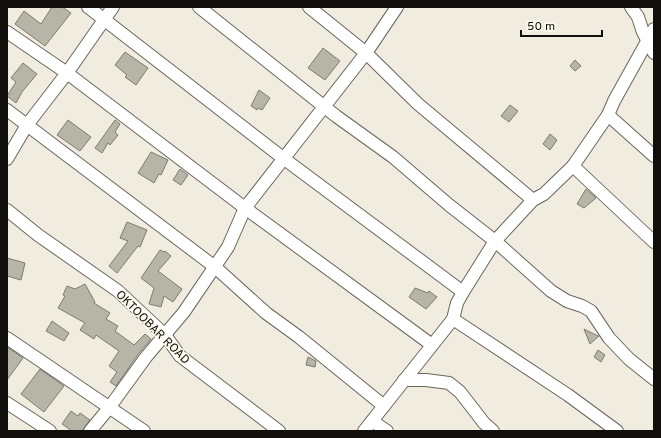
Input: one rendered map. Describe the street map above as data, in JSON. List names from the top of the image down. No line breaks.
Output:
{"streets":{"street":["OKTOOBAR ROAD"]},"scale_bar":"50 m"}
